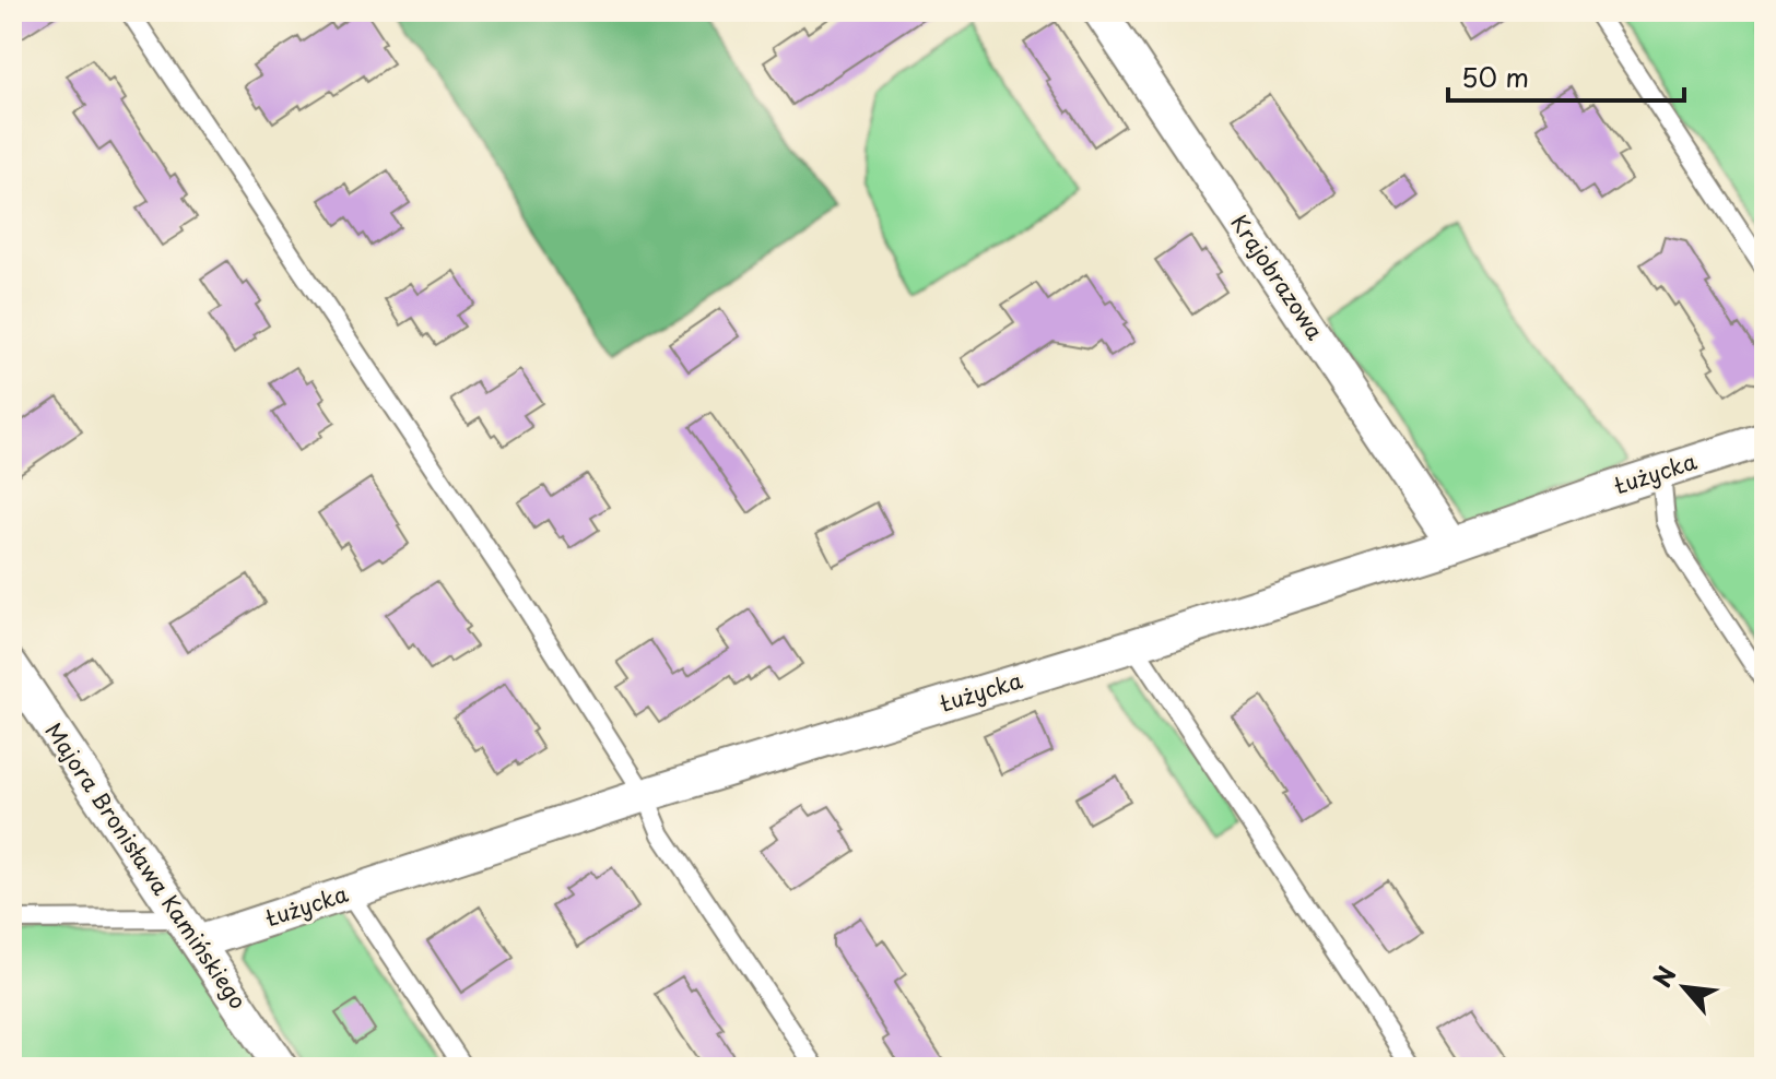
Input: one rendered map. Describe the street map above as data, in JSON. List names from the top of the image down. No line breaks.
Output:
{"streets":{"street":["Krajobrazowa","Łużycka","Majora Bronisława Kamińskiego"]},"crossings":[["Krajobrazowa","Łużycka"],["Łużycka","Majora Bronisława Kamińskiego"]],"scale_bar":"50 m","north":"top left"}
